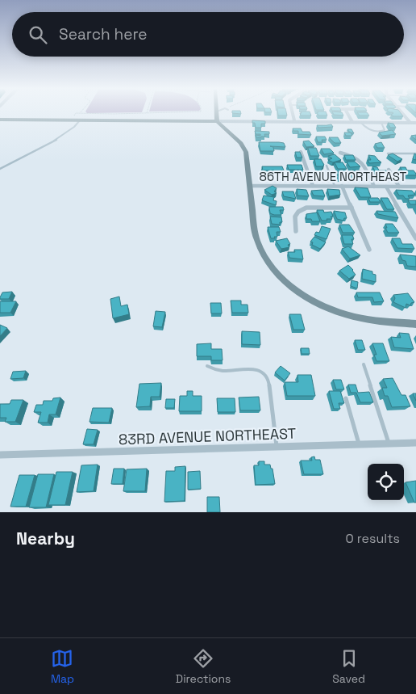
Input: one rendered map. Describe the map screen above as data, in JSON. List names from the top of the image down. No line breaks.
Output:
{"streets":{"street":["86TH AVENUE NORTHEAST","83RD AVENUE NORTHEAST"]},"page":{"search":"Search here","heading":["Nearby","0 results"],"nav":["Map","Directions","Saved"]}}
